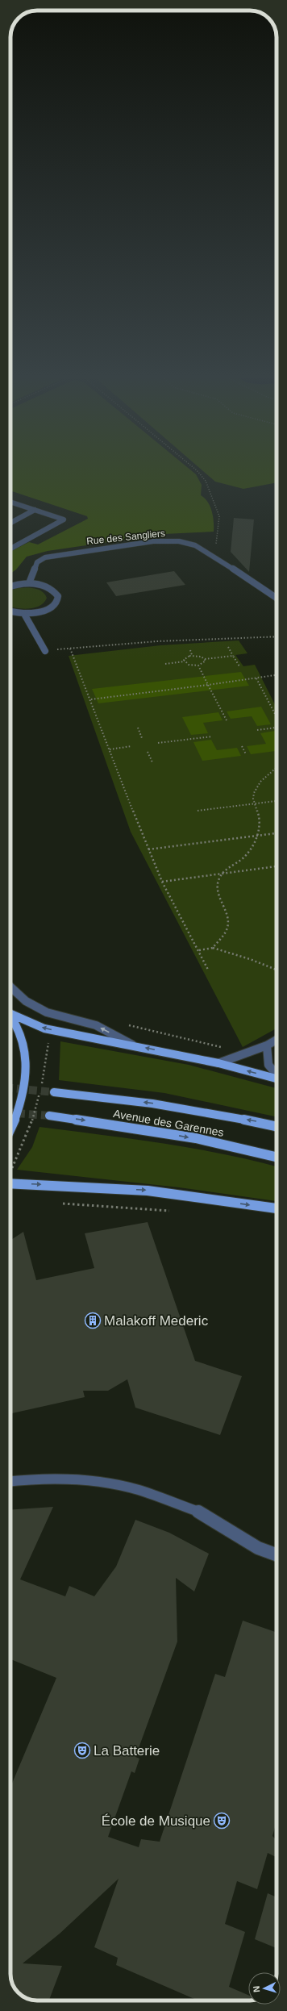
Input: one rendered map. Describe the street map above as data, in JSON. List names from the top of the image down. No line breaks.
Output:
{"streets":{"main road":["Avenue des Garennes"],"street":["Rue des Sangliers"]},"places":{"building":["Malakoff Mederic"],"theatre":["La Batterie","École de Musique"]},"north":"left"}
